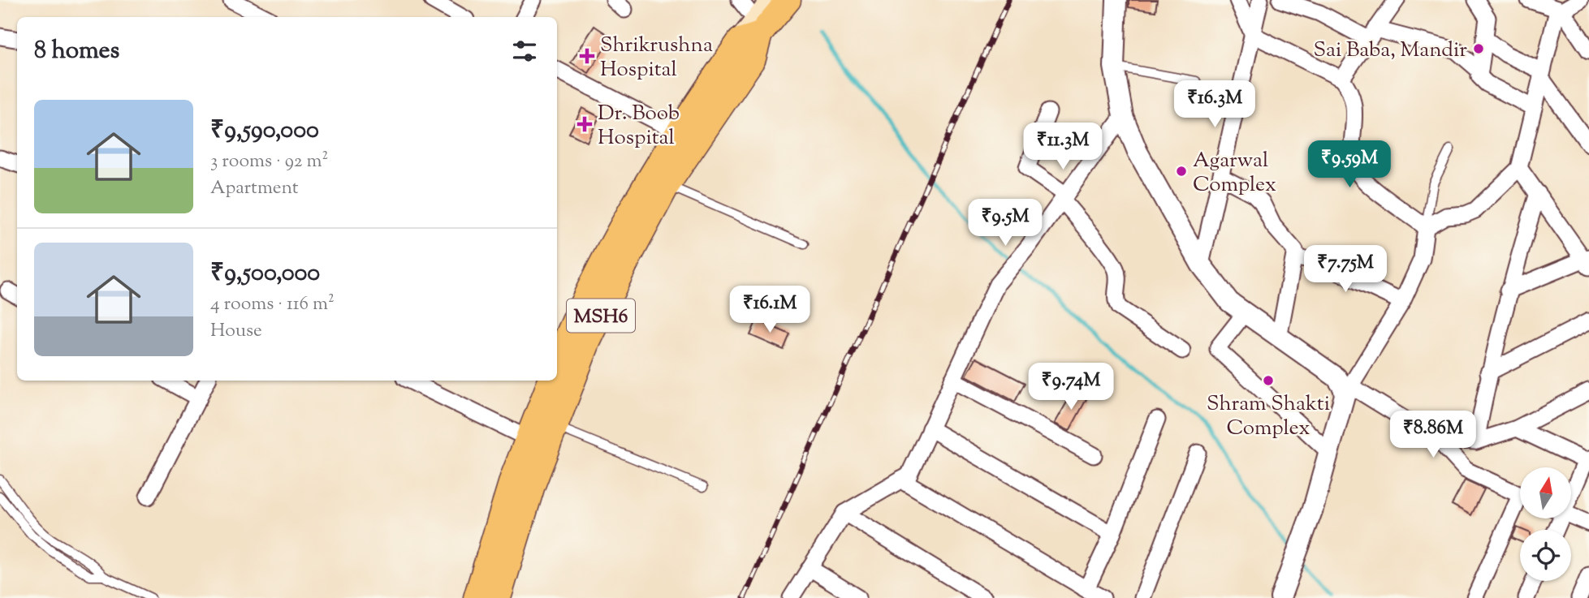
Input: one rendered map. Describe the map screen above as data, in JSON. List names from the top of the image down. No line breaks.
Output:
{"streets":{"main road":["MSH6"]},"places":{"other":["Sai Baba, Mandir","Agarwal Complex","Shram Shakti Complex"],"health":["Shrikrushna Hospital","Dr. Boob Hospital"]},"north":"top","page":{"heading":"8 homes","price":["₹16.3M","₹11.3M","₹9.59M","₹9.5M","₹7.75M","₹16.1M","₹9.74M","₹8.86M"],"list":[{"name":"₹9,590,000","note":"3 rooms · 92 m² · Apartment"},{"name":"₹9,500,000","note":"4 rooms · 116 m² · House"}]}}
